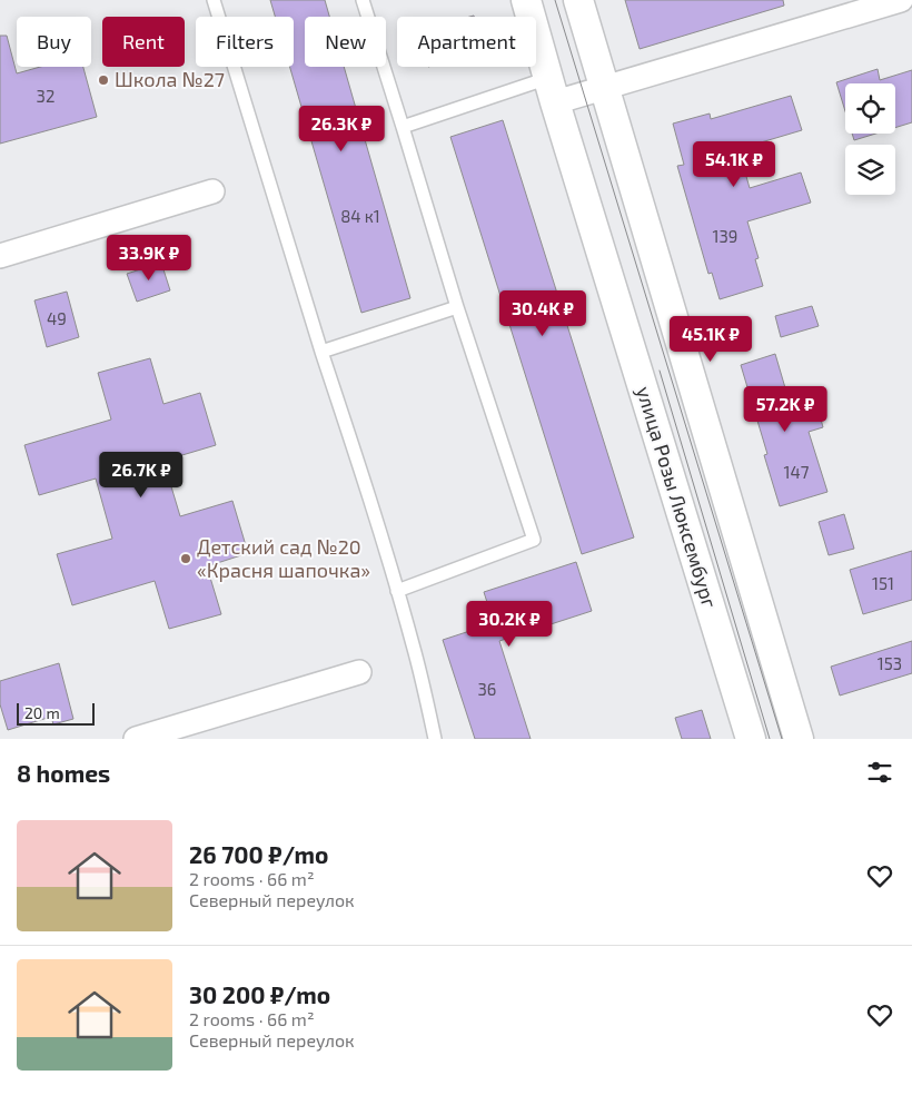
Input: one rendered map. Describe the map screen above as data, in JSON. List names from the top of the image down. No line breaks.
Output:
{"streets":{"street":["улица Розы Люксембург"]},"places":["Школа №27","Детский сад №20 «Красня шапочка»"],"house_numbers":["32","84 к1","139","49","147","151","153","36"],"scale_bar":"20 m","page":{"chip":["Buy","Rent","Filters","New","Apartment"],"price":["26.3K ₽","54.1K ₽","33.9K ₽","30.4K ₽","45.1K ₽","57.2K ₽","26.7K ₽","30.2K ₽"],"scale":"20 m","heading":"8 homes","list":[{"name":"26 700 ₽/mo","note":"2 rooms · 66 m² · Северный переулок"},{"name":"30 200 ₽/mo","note":"2 rooms · 66 m² · Северный переулок"}]}}
